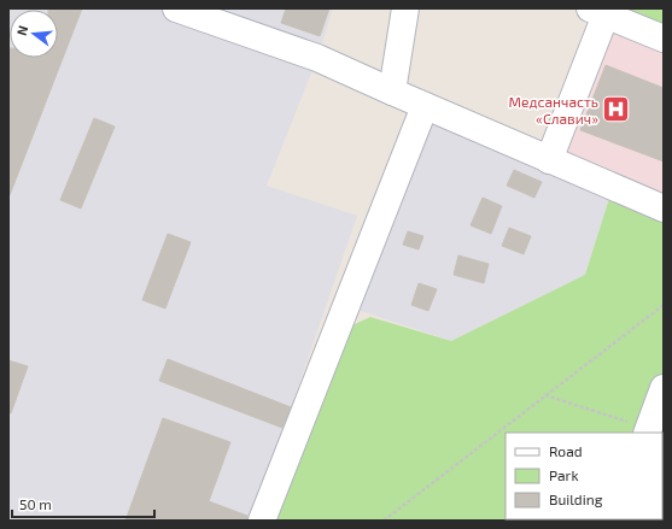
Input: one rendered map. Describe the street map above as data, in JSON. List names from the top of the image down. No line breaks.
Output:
{"places":{"hospital":["Медсанчасть «Славич»"]},"legend":["Road","Park","Building"],"scale_bar":"50 m","north":"left"}
